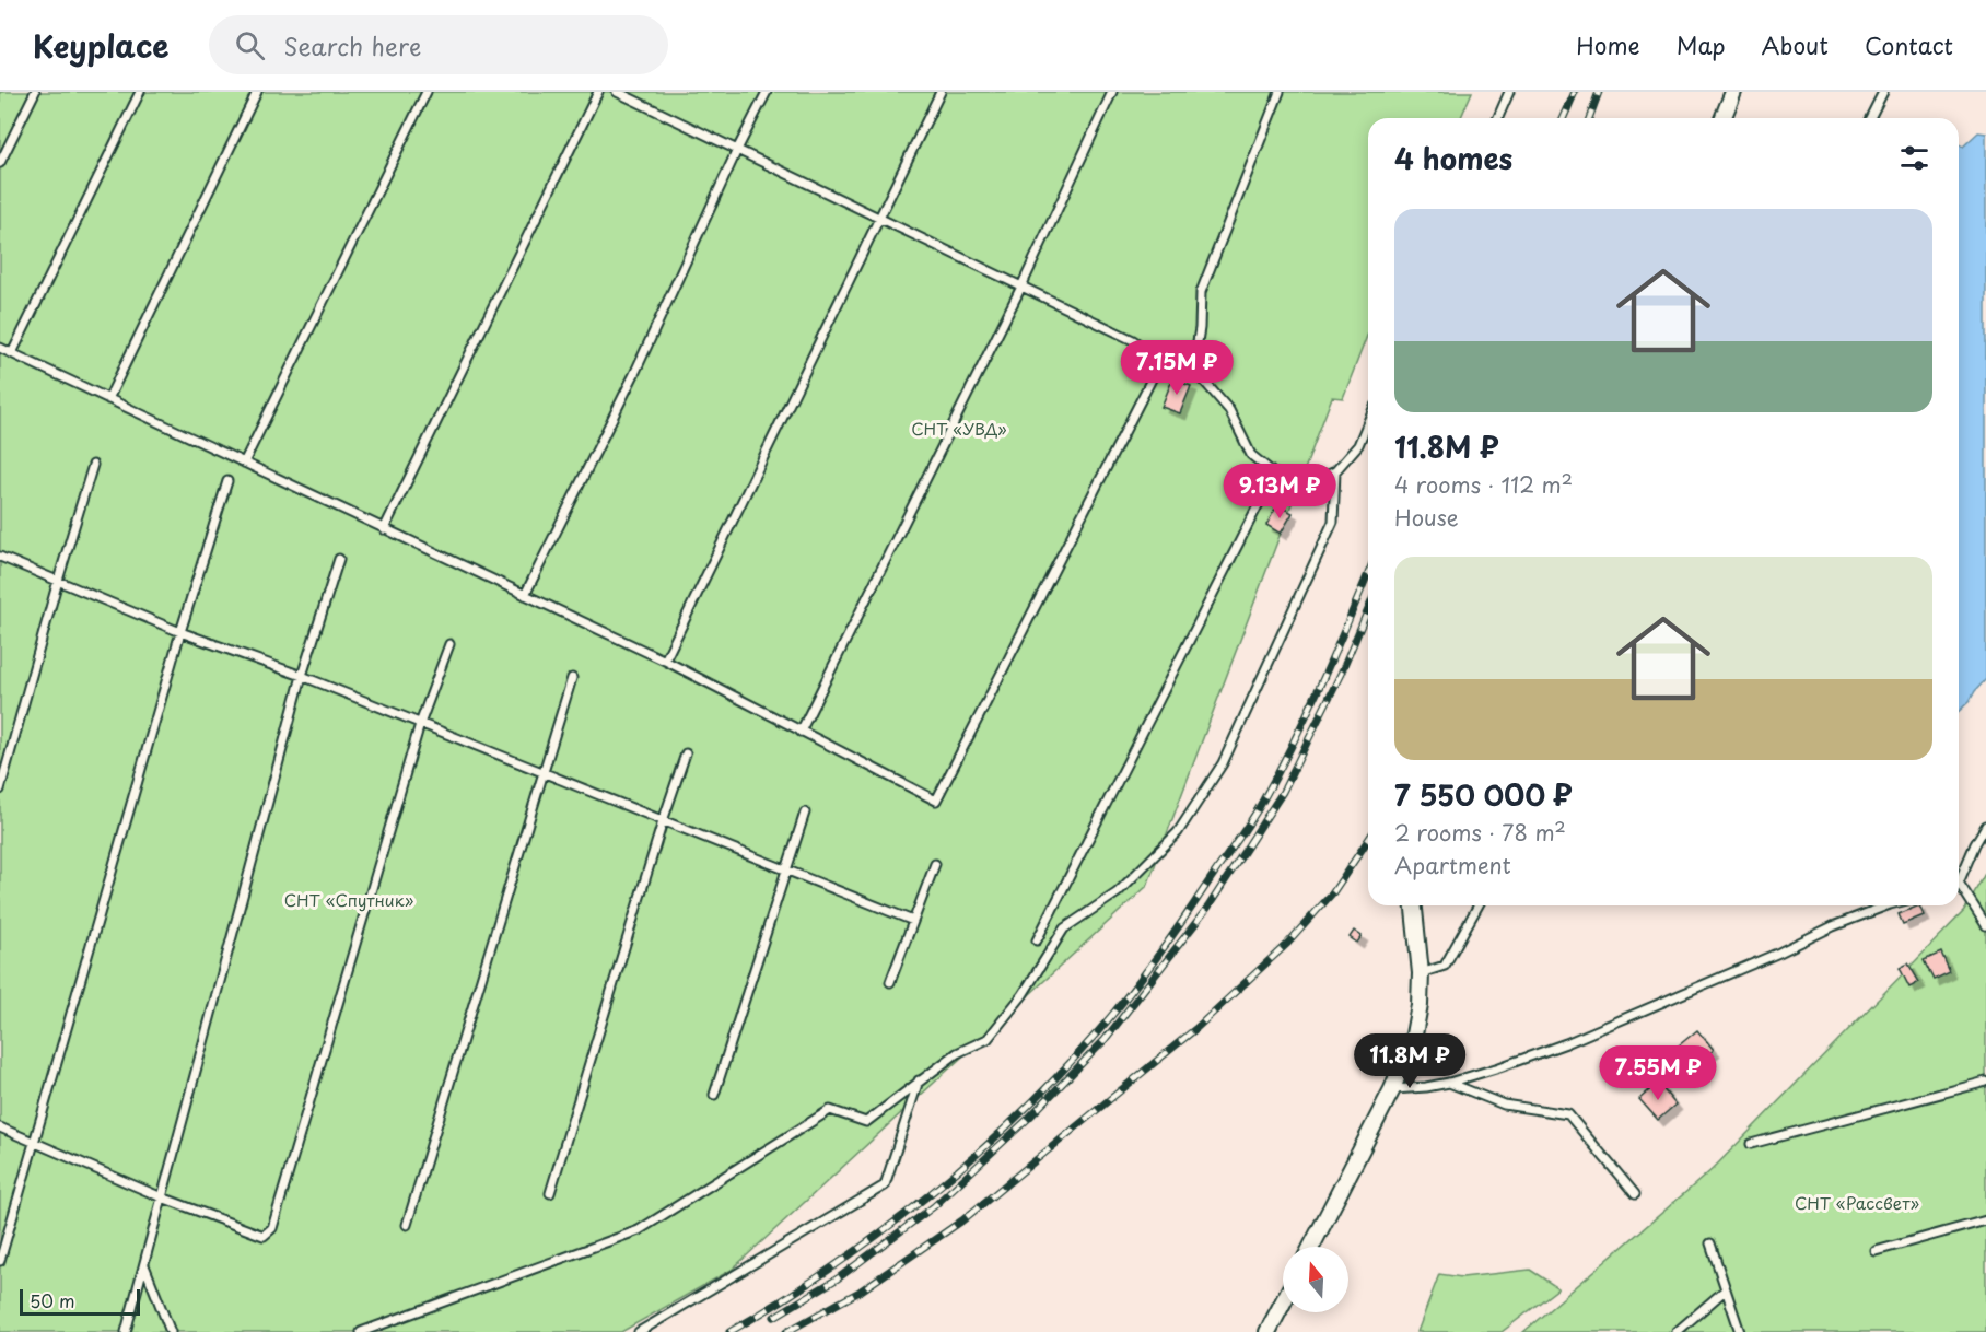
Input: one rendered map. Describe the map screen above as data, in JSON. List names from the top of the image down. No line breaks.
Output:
{"parks":["СНТ «УВД»","СНТ «Спутник»","СНТ «Рассвет»"],"scale_bar":"50 m","north":"top","page":{"header":"Keyplace","search":"Search here","nav":["Home","Map","About","Contact"],"heading":"4 homes","list":[{"name":"11.8M ₽","note":"4 rooms · 112 m² · House"},{"name":"7 550 000 ₽","note":"2 rooms · 78 m² · Apartment"}],"price":["7.15M ₽","9.13M ₽","11.8M ₽","7.55M ₽"],"scale":"50 m"}}
